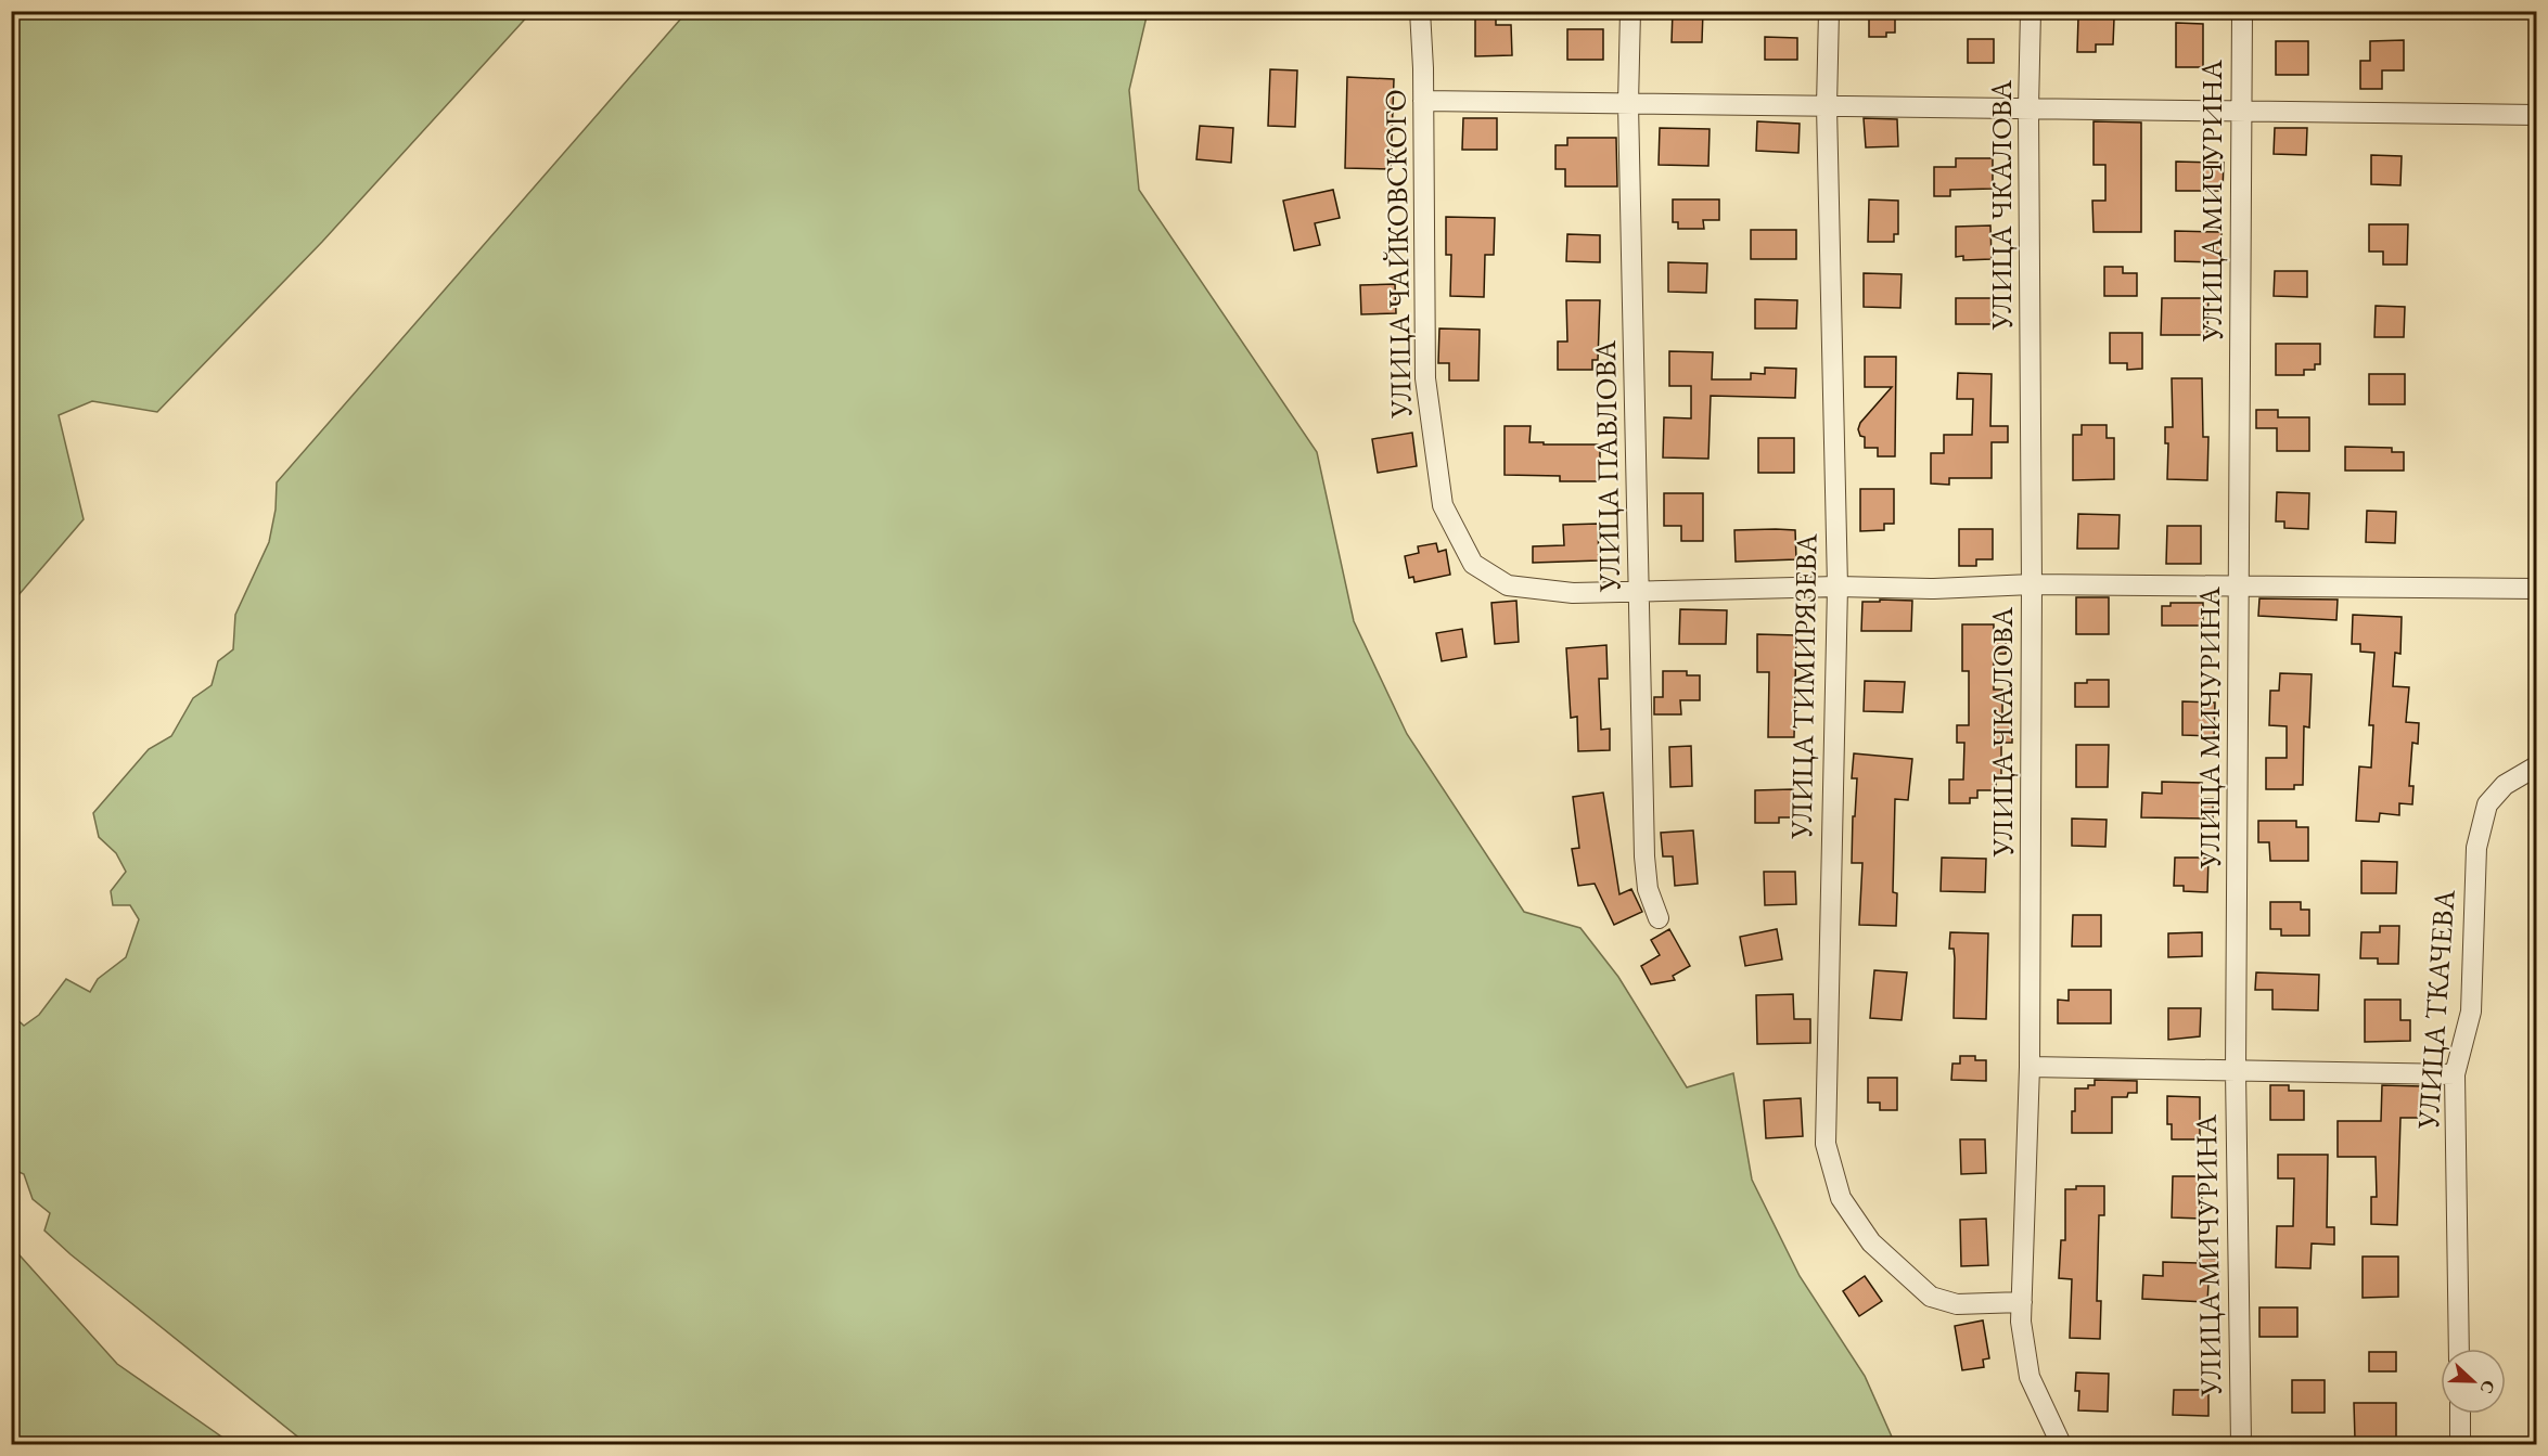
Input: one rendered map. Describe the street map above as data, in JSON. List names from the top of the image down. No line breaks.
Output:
{"streets":{"street":["УЛИЦА МИЧУРИНА","УЛИЦА ЧКАЛОВА","УЛИЦА ЧАЙКОВСКОГО","УЛИЦА ПАВЛОВА","УЛИЦА ТИМИРЯЗЕВА","УЛИЦА ТКАЧЕВА"]},"crossings":[["УЛИЦА ЧКАЛОВА","УЛИЦА ТИМИРЯЗЕВА"],["УЛИЦА ЧАЙКОВСКОГО","УЛИЦА ПАВЛОВА"]],"north":"right"}
